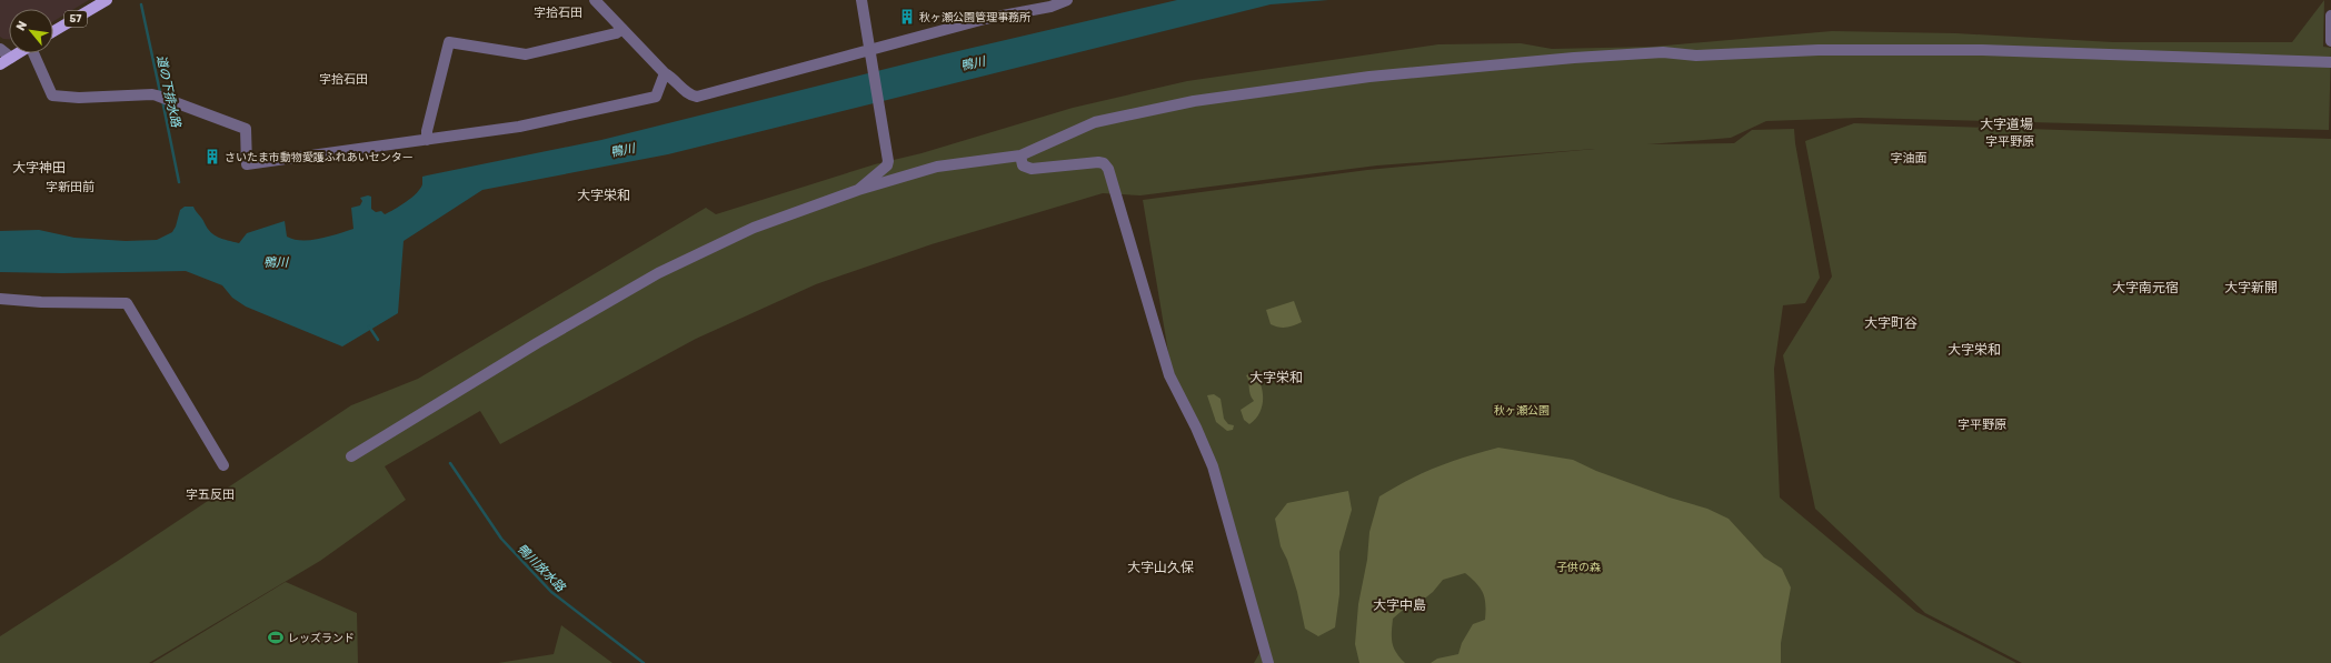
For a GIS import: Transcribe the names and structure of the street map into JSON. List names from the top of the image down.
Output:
{
  "streets": {
    "main road": ["57"]
  },
  "districts": [
    "字拾石田",
    "字拾石田",
    "大字道場",
    "字平野原",
    "字油面",
    "大字神田",
    "字新田前",
    "大字栄和",
    "大字南元宿",
    "大字新開",
    "大字町谷",
    "大字栄和",
    "大字栄和",
    "字平野原",
    "字五反田",
    "大字山久保",
    "大字中島"
  ],
  "water": ["鴨川", "道の下排水路", "鴨川放水路"],
  "parks": ["秋ヶ瀬公園", "子供の森"],
  "places": {
    "building": ["秋ヶ瀬公園管理事務所", "さいたま市動物愛護ふれあいセンター"],
    "sports": ["レッズランド"]
  },
  "north": "top left"
}
